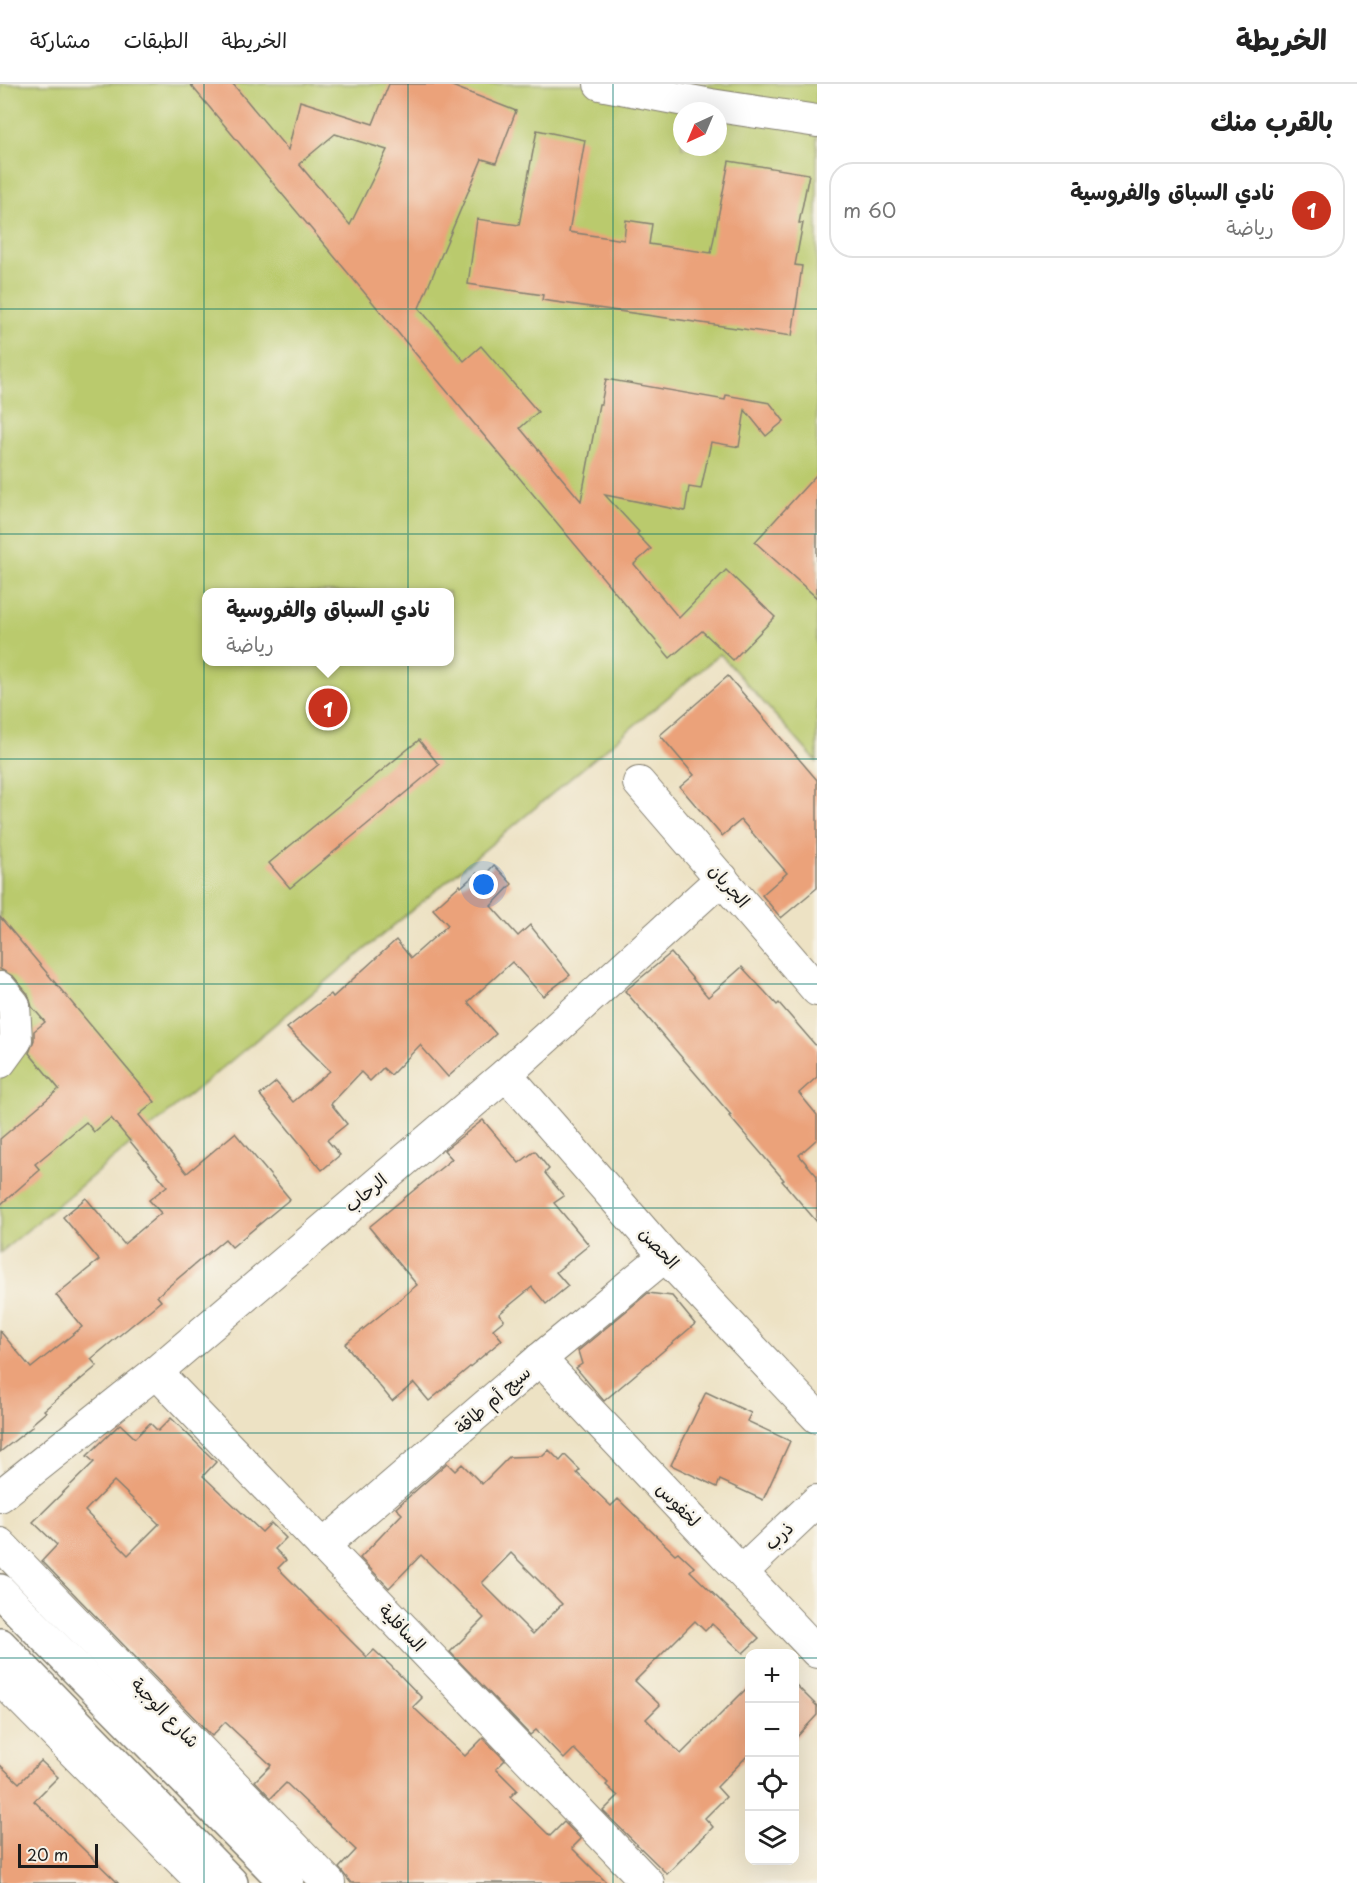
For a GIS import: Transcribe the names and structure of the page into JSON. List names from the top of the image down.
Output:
{
  "streets": {
    "street": [
      "الجريان",
      "الرحاب",
      "الحصن",
      "سيج أم طاقة",
      "لخفوس",
      "ذرب",
      "السافلية",
      "شارع الوجبة"
    ]
  },
  "crossings": [
    ["الجريان", "الرحاب"],
    ["الرحاب", "الحصن"],
    ["الرحاب", "السافلية"],
    ["الحصن", "سيج أم طاقة"],
    ["سيج أم طاقة", "لخفوس"],
    ["سيج أم طاقة", "السافلية"],
    ["لخفوس", "ذرب"]
  ],
  "scale_bar": "20 m",
  "north": "bottom left",
  "page": {
    "header": "الخريطة",
    "nav": ["الخريطة", "الطبقات", "مشاركة"],
    "heading": "بالقرب منك",
    "list": [
      {
        "mark": "1",
        "name": "نادي السباق والفروسية",
        "note": "رياضة",
        "value": "60 m"
      }
    ],
    "popup": ["نادي السباق والفروسية", "رياضة"],
    "pins": "1",
    "map_buttons": ["+", "−"],
    "scale": "20 m"
  }
}
